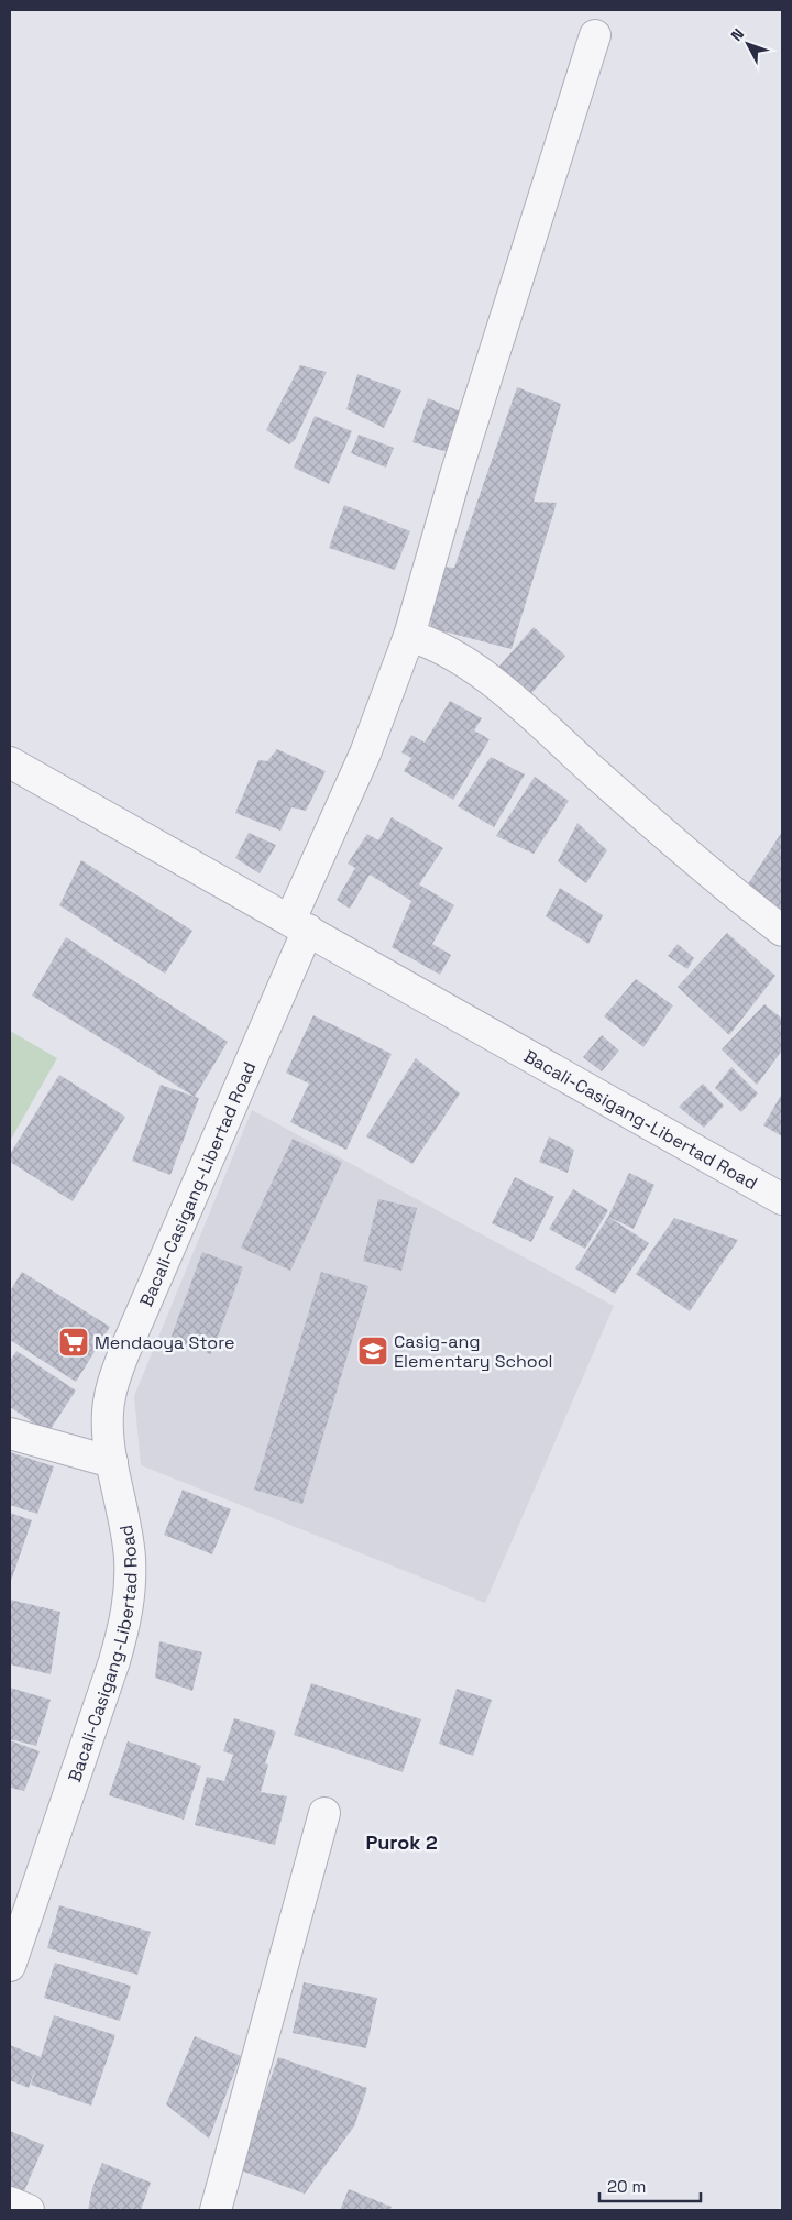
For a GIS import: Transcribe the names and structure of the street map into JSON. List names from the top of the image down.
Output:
{
  "streets": {
    "street": ["Bacali-Casigang-Libertad Road"]
  },
  "districts": ["Purok 2"],
  "places": {
    "supermarket": ["Mendaoya Store"],
    "school or university": ["Casig-ang Elementary School"]
  },
  "scale_bar": "20 m",
  "north": "top left"
}
